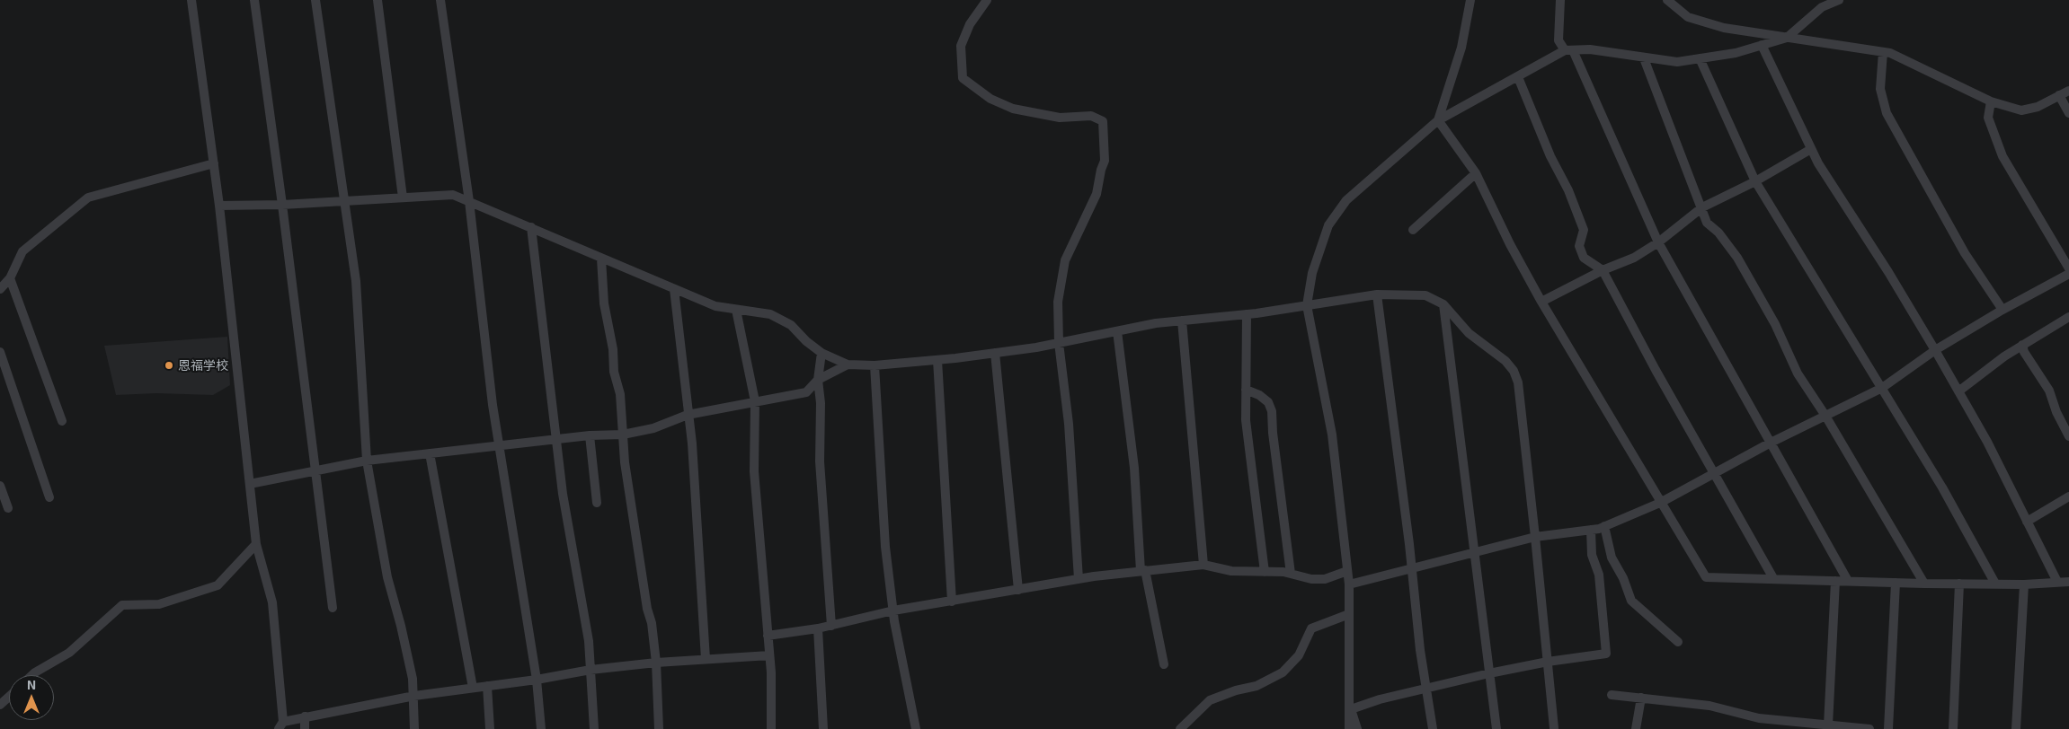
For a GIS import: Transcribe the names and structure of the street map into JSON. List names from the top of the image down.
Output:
{
  "places": ["恩福学校"],
  "north": "top"
}
